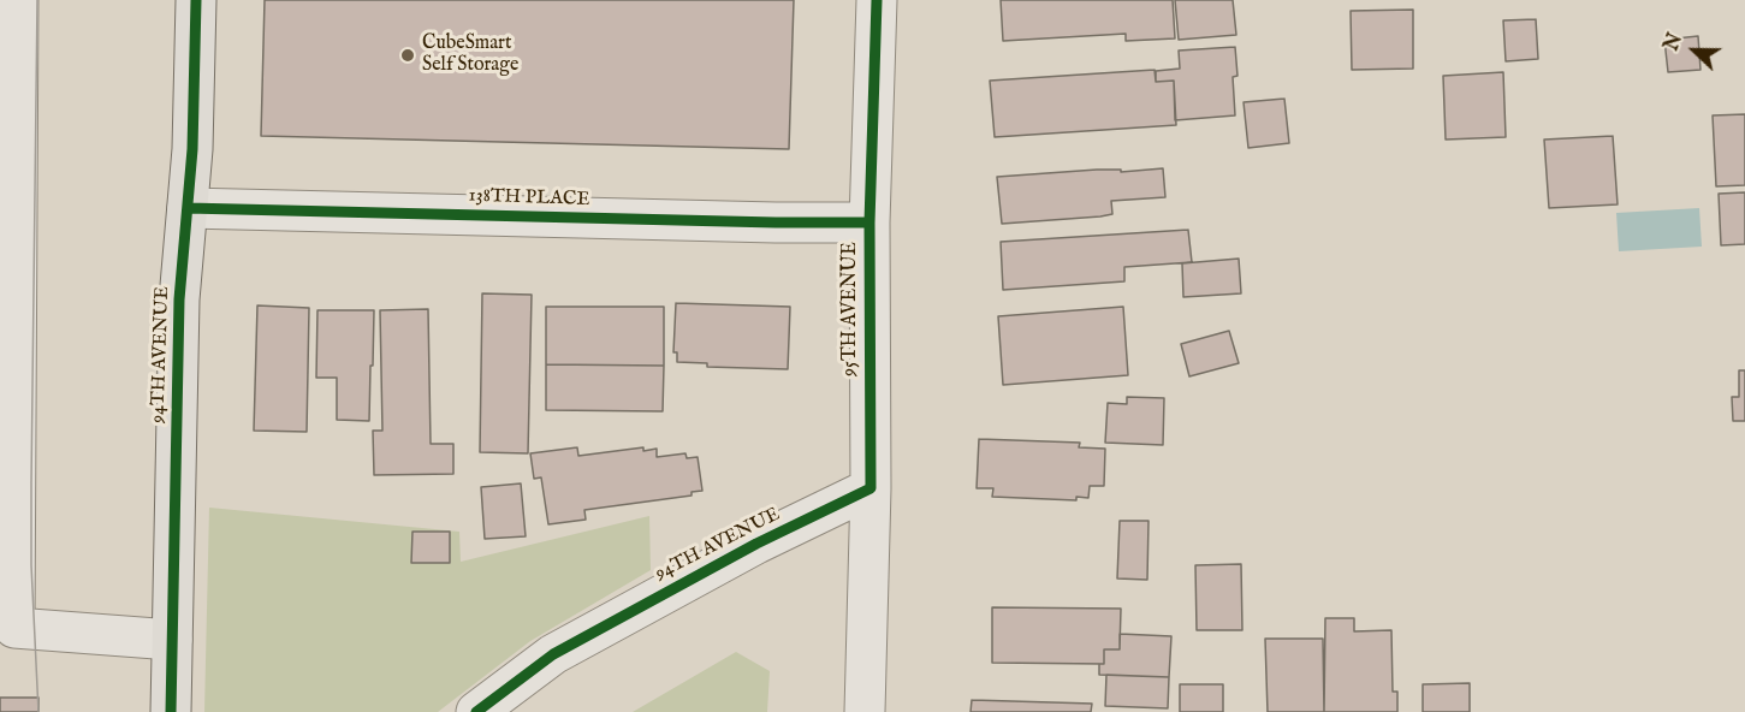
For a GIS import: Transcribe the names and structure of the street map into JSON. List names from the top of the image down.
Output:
{
  "streets": {
    "main road": ["94TH AVENUE"],
    "street": ["138TH PLACE", "95TH AVENUE"]
  },
  "crossings": [
    ["138TH PLACE", "95TH AVENUE"],
    ["138TH PLACE", "94TH AVENUE"],
    ["95TH AVENUE", "94TH AVENUE"]
  ],
  "places": ["CubeSmart Self Storage"],
  "north": "left"
}
